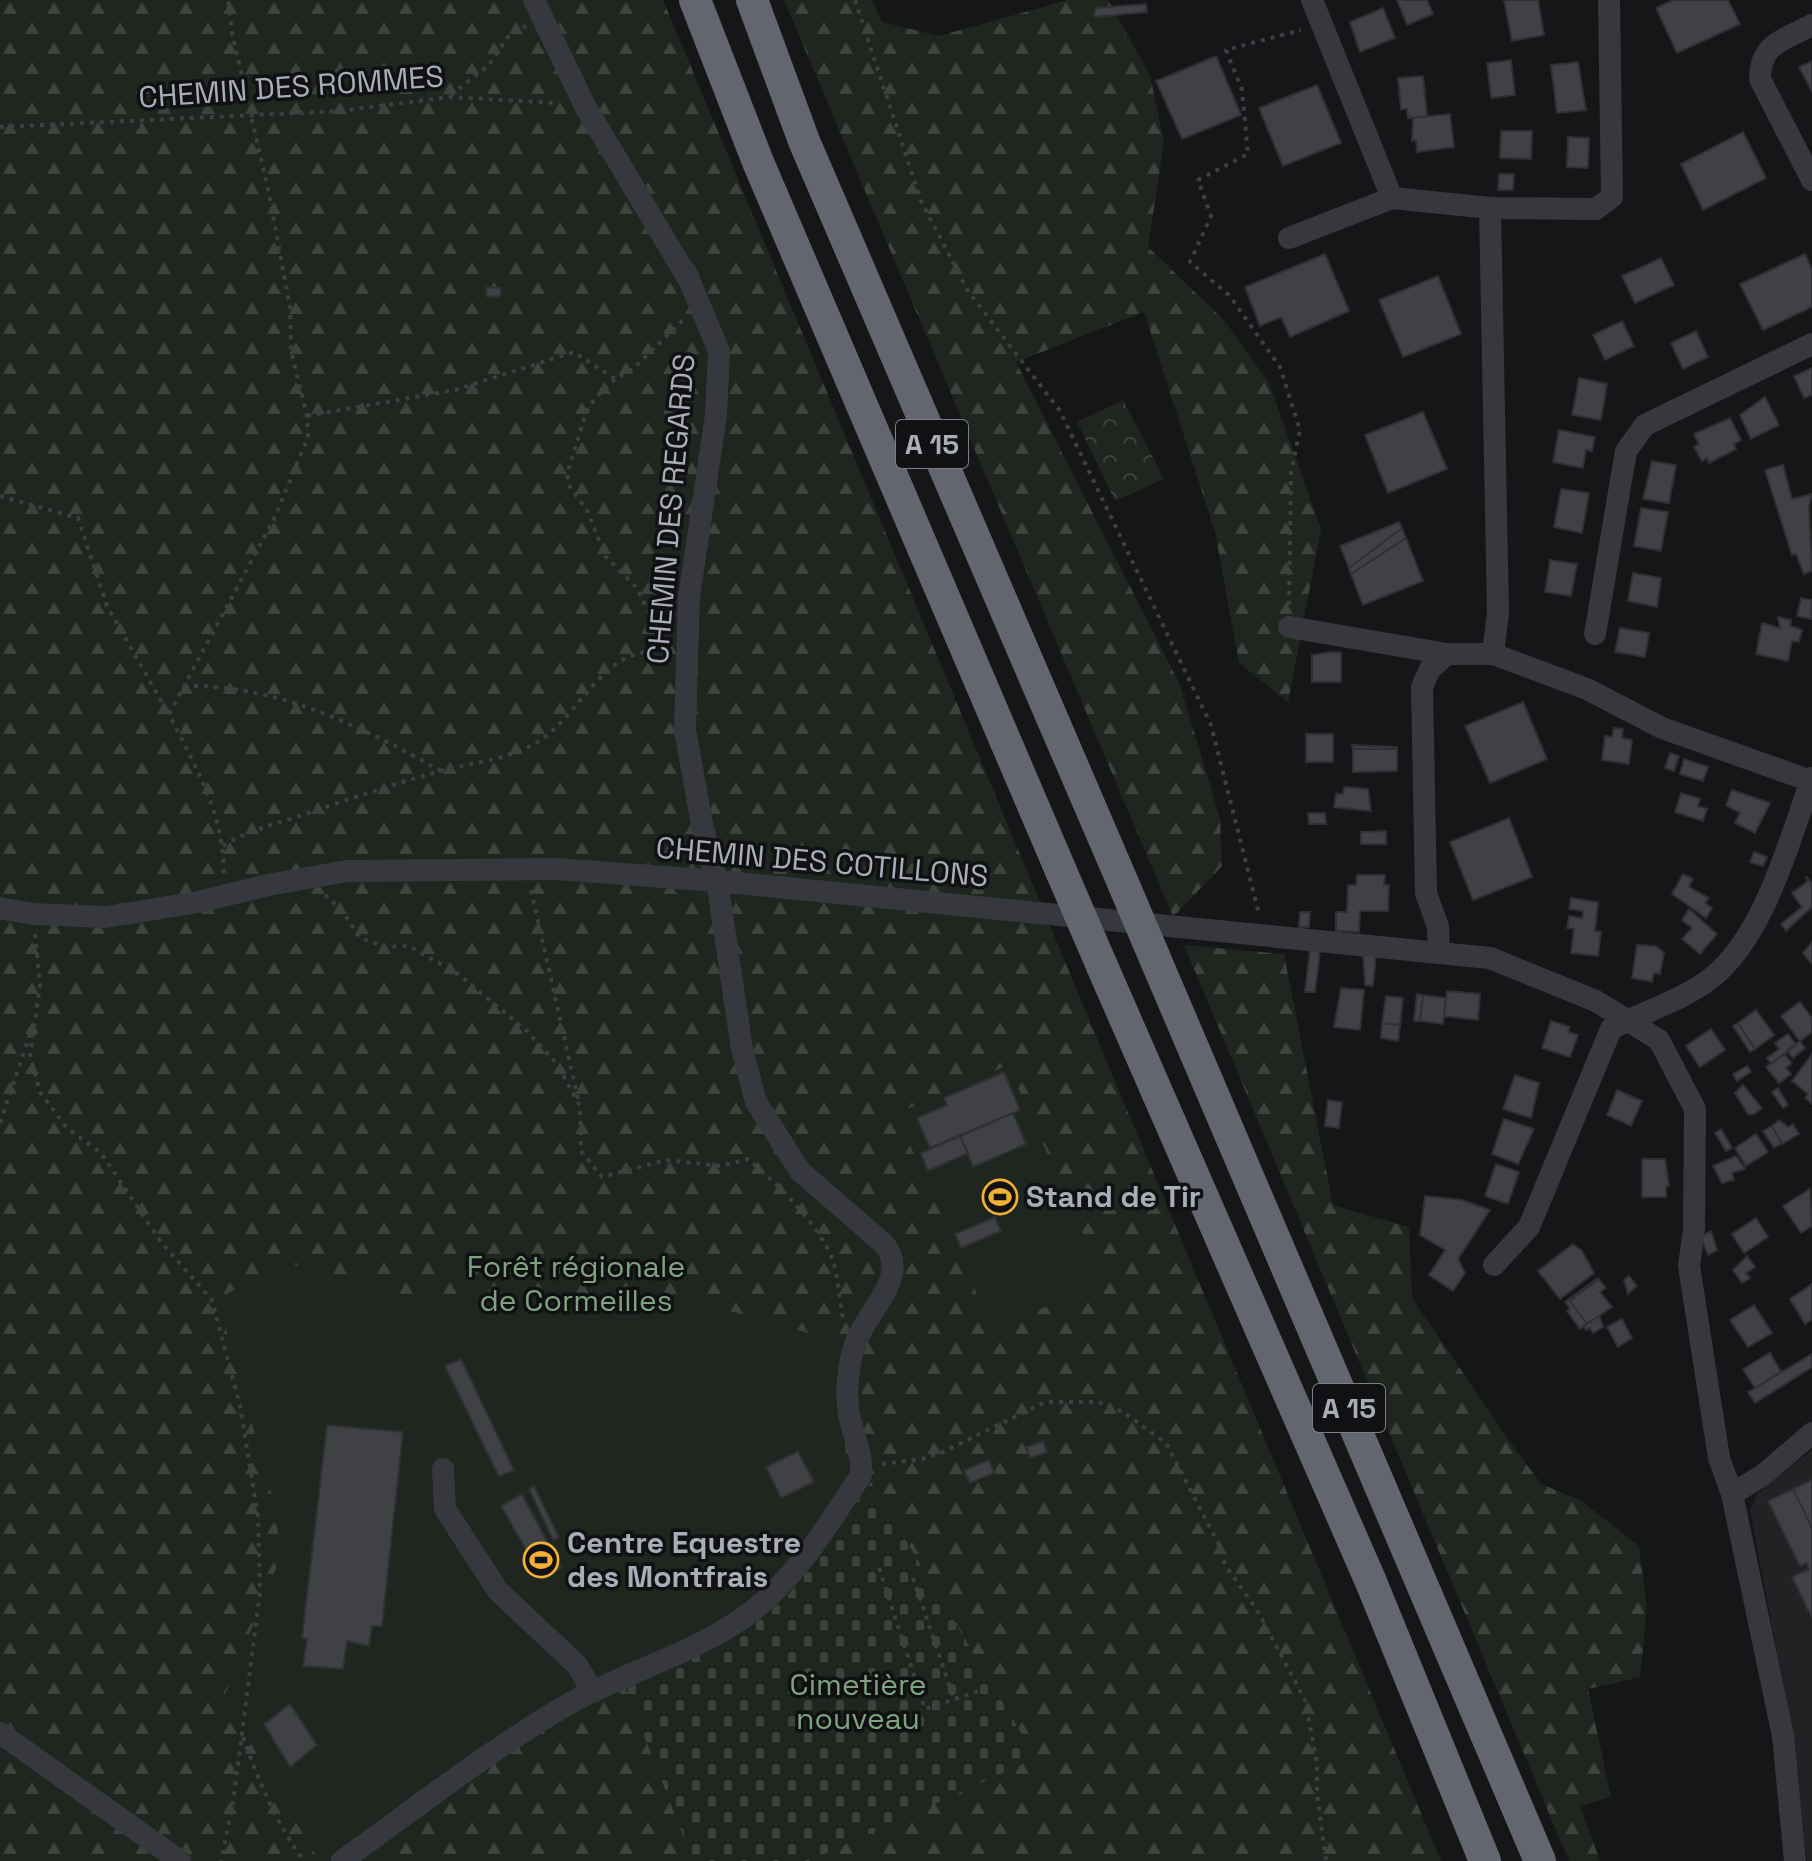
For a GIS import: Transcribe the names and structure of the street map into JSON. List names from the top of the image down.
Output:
{
  "streets": {
    "highway": ["A 15"],
    "street": ["CHEMIN DES REGARDS", "CHEMIN DES COTILLONS"],
    "path": ["CHEMIN DES ROMMES"]
  },
  "crossings": [
    ["CHEMIN DES ROMMES", "CHEMIN DES REGARDS"],
    ["CHEMIN DES REGARDS", "CHEMIN DES COTILLONS"]
  ],
  "parks": ["Forêt régionale de Cormeilles", "Cimetière nouveau"],
  "places": {
    "sports": ["Stand de Tir", "Centre Equestre des Montfrais"]
  }
}
